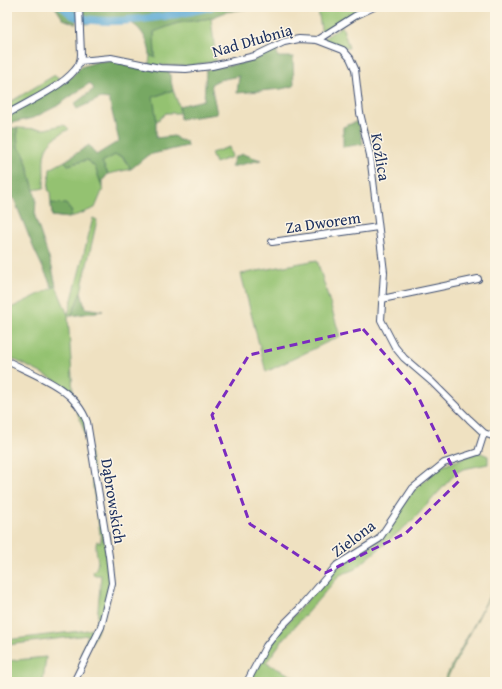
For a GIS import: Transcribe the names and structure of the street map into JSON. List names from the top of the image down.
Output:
{
  "streets": {
    "street": [
      "Nad Dłubnią",
      "Koźlica",
      "Za Dworem",
      "Dąbrowskich",
      "Zielona"
    ]
  },
  "crossings": [
    ["Nad Dłubnią", "Koźlica"],
    ["Koźlica", "Za Dworem"],
    ["Koźlica", "Zielona"]
  ]
}
